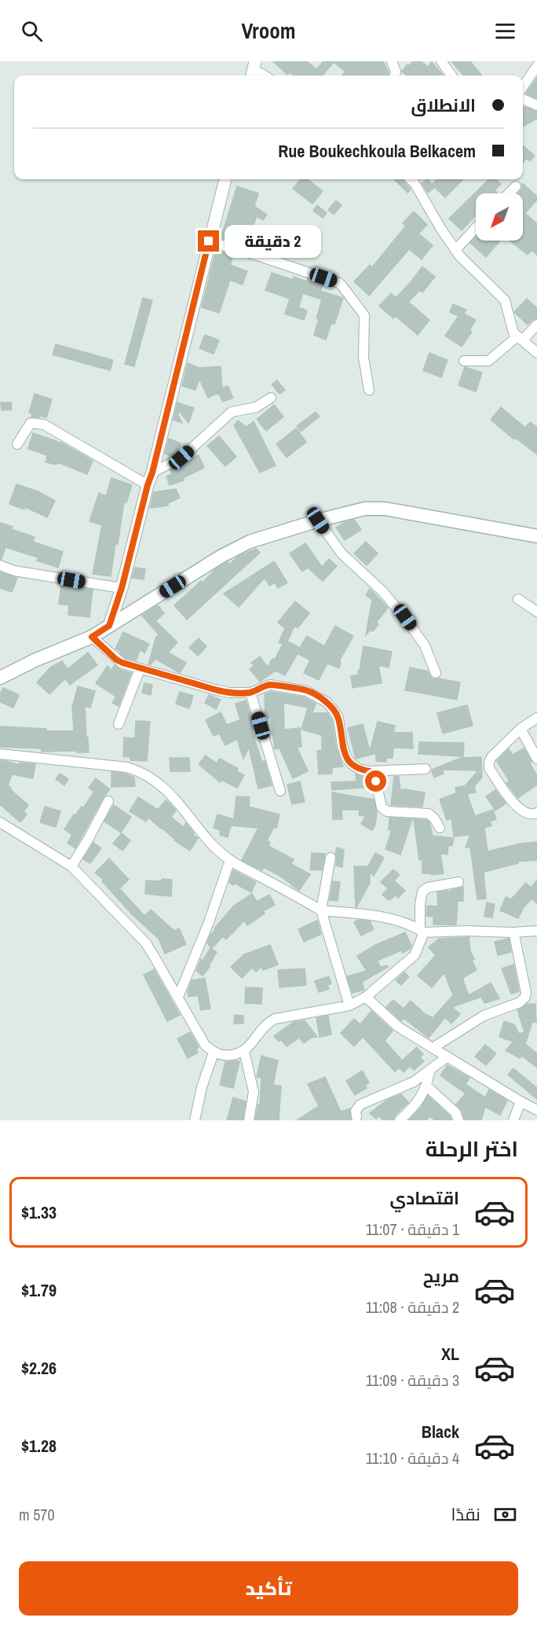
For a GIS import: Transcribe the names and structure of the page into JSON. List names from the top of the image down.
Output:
{
  "north": "bottom left",
  "page": {
    "header": "Vroom",
    "banner": ["الانطلاق", "Rue Boukechkoula Belkacem"],
    "bubble": "2 دقيقة",
    "heading": "اختر الرحلة",
    "list": [
      {
        "name": "اقتصادي",
        "note": "1 دقيقة · 11:07",
        "value": "$1.33"
      },
      {
        "name": "مريح",
        "note": "2 دقيقة · 11:08",
        "value": "$1.79"
      },
      {
        "name": "XL",
        "note": "3 دقيقة · 11:09",
        "value": "$2.26"
      },
      {
        "name": "Black",
        "note": "4 دقيقة · 11:10",
        "value": "$1.28"
      }
    ],
    "pay": ["نقدًا", "570 m"],
    "buttons": "تأكيد"
  }
}
